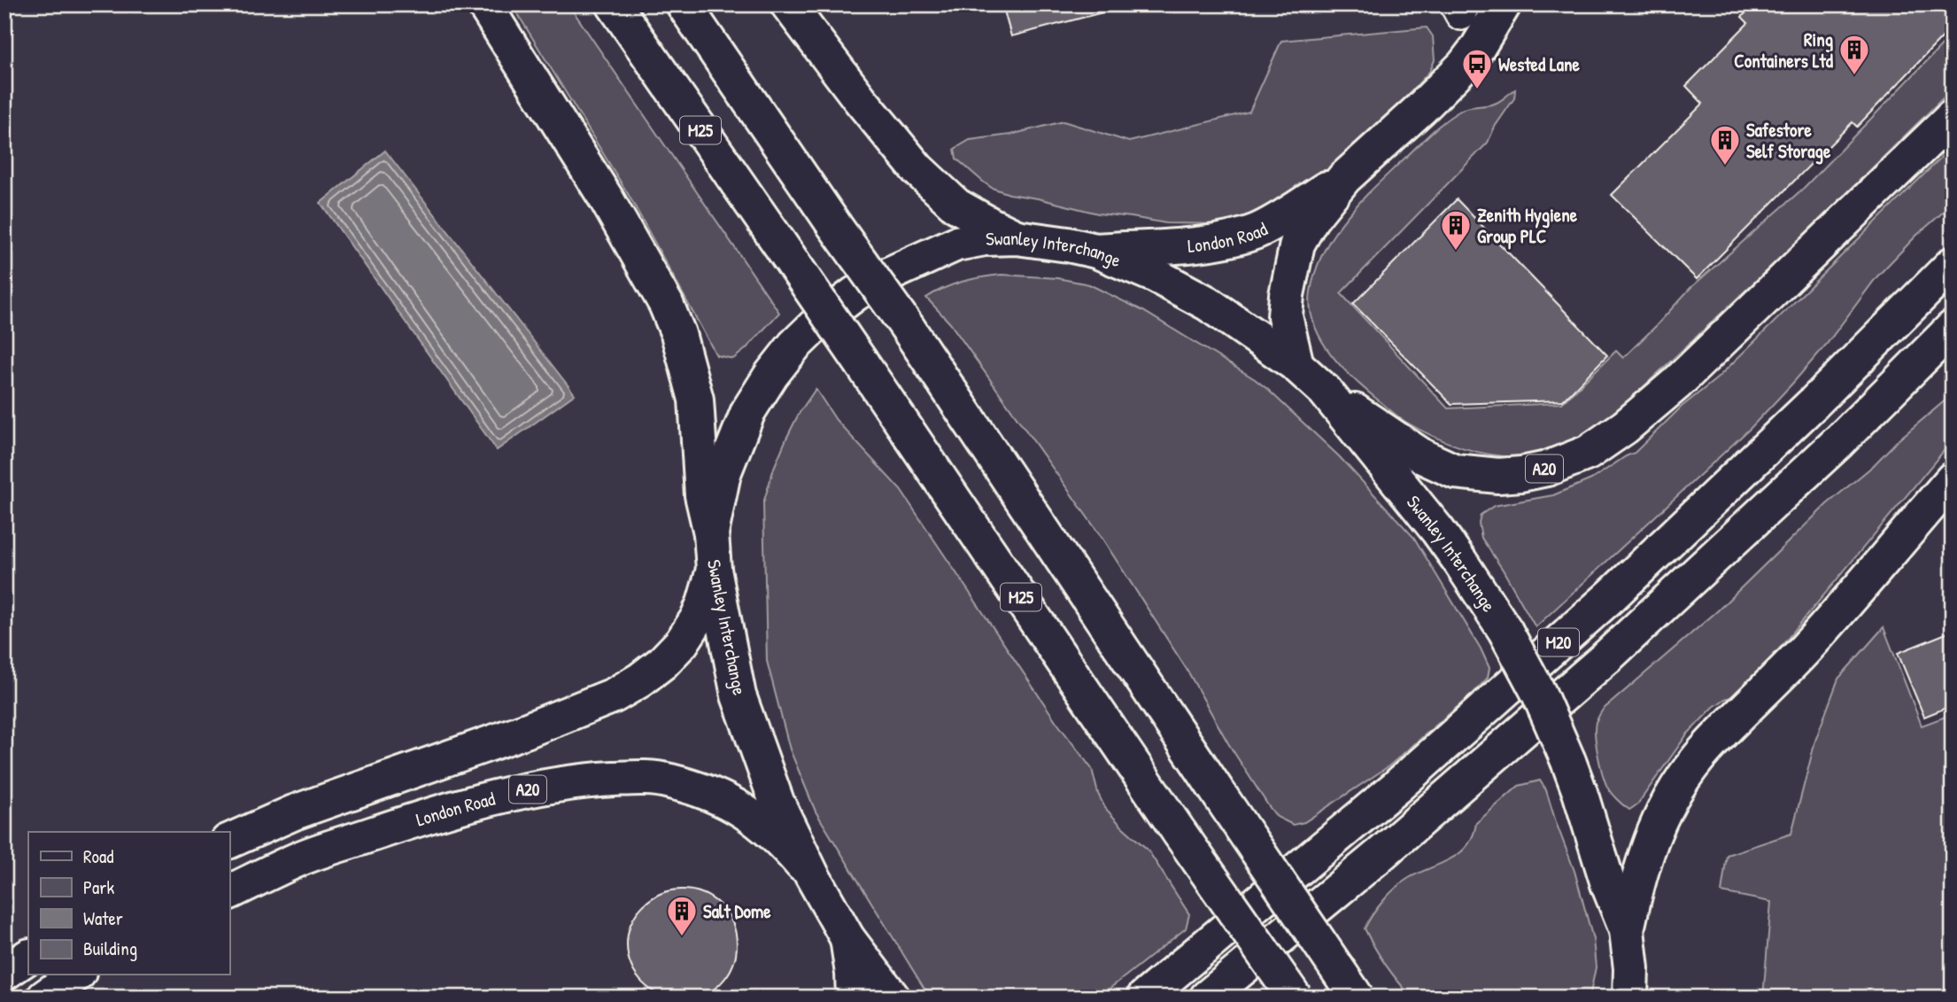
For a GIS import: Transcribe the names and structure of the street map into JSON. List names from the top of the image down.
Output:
{
  "streets": {
    "main road": [
      "M25",
      "London Road",
      "Swanley Interchange",
      "A20",
      "M20"
    ]
  },
  "crossings": [
    ["London Road", "Swanley Interchange"],
    ["Swanley Interchange", "A20"]
  ],
  "places": {
    "building": [
      "Ring Containers Ltd",
      "Safestore Self Storage",
      "Zenith Hygiene Group PLC",
      "Salt Dome"
    ],
    "bus stop": ["Wested Lane"]
  },
  "legend": [
    "Road",
    "Park",
    "Water",
    "Building"
  ]
}
